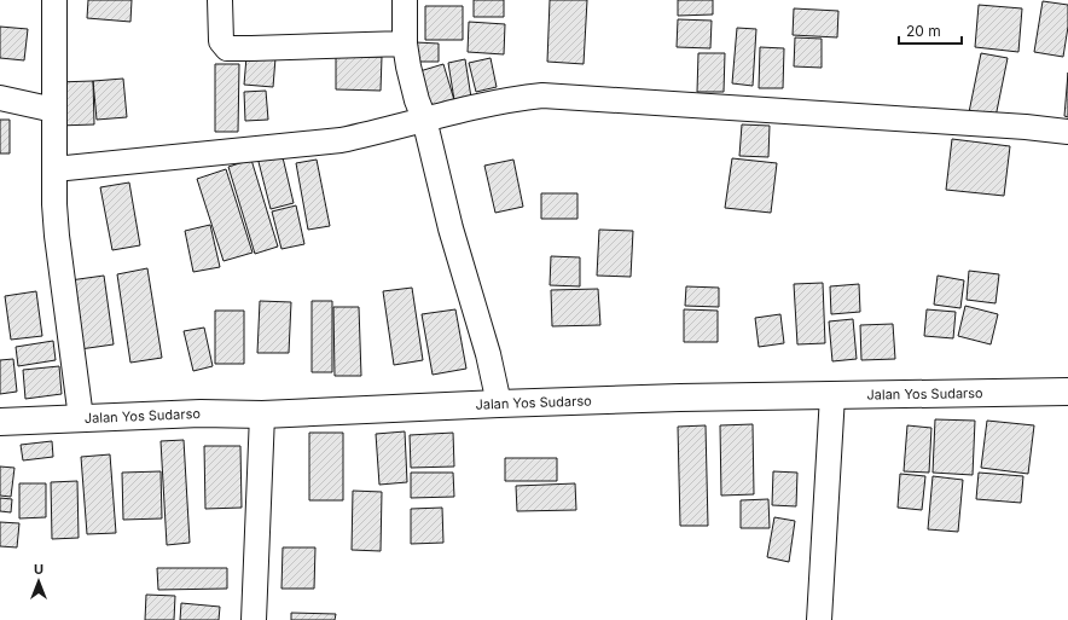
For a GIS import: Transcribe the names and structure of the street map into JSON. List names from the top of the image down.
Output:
{
  "streets": {
    "main road": ["Jalan Yos Sudarso"]
  },
  "scale_bar": "20 m",
  "north": "top"
}
